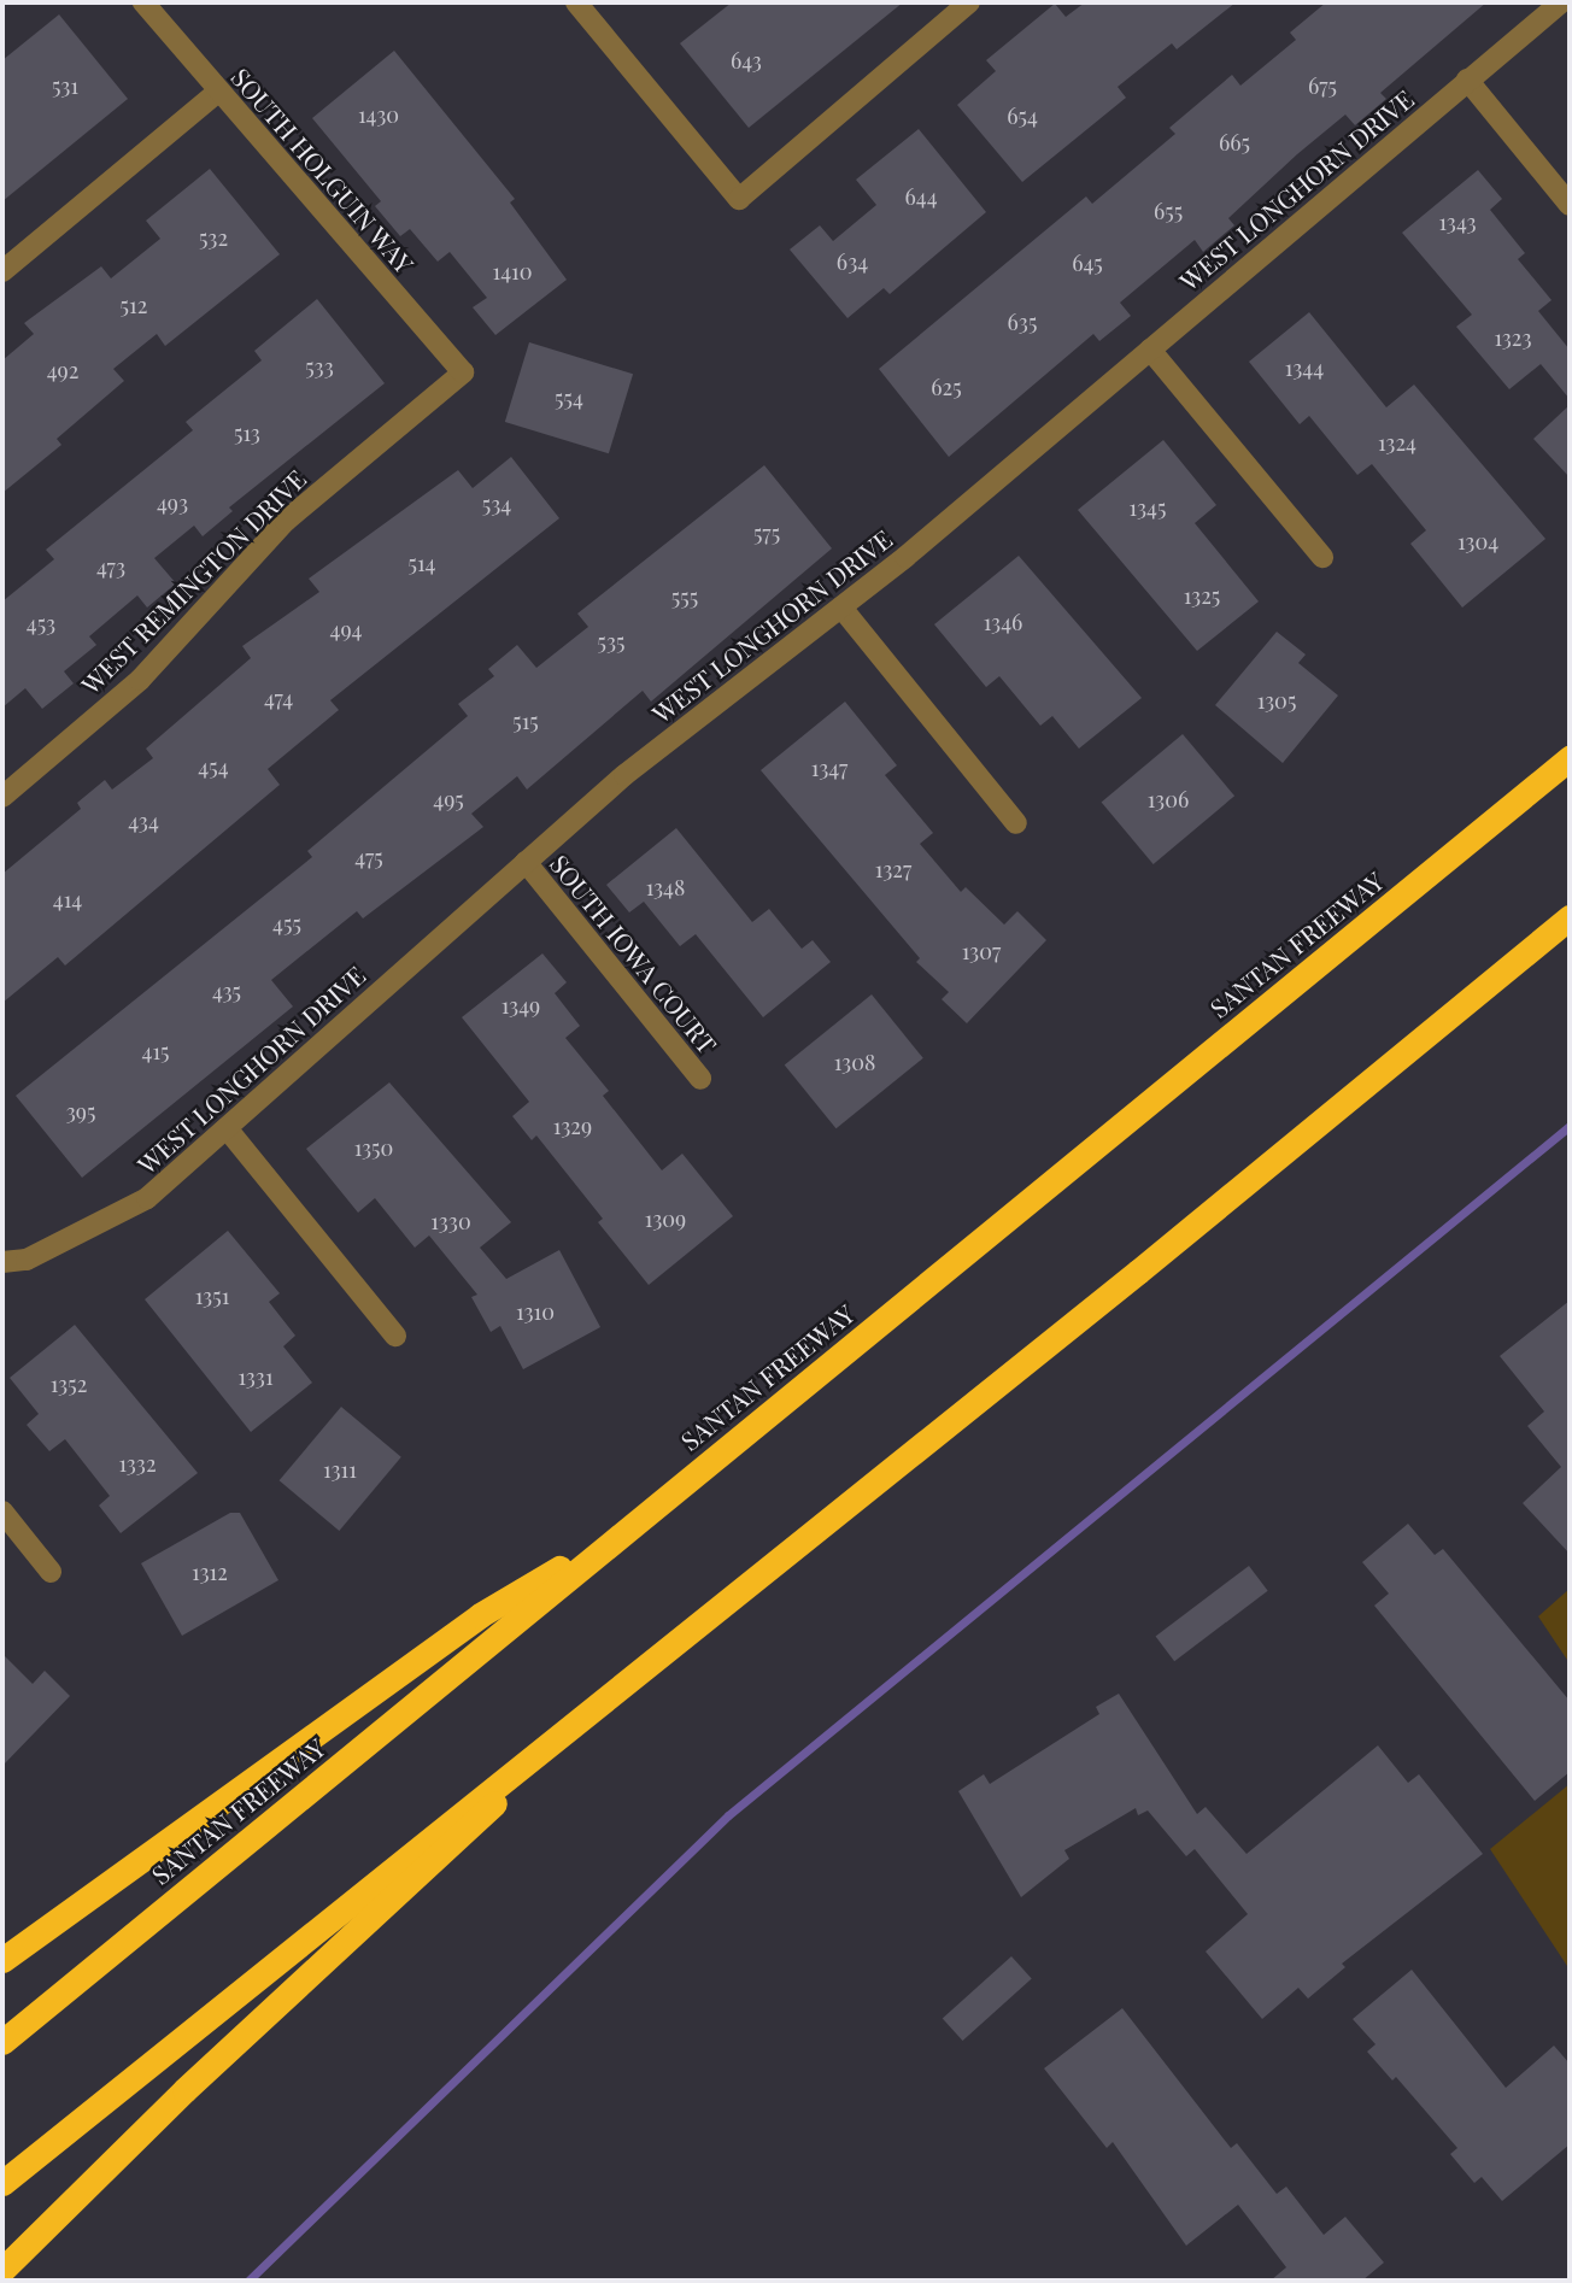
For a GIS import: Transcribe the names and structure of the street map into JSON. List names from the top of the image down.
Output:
{
  "streets": {
    "highway": ["SANTAN FREEWAY"],
    "street": [
      "SOUTH HOLGUIN WAY",
      "WEST LONGHORN DRIVE",
      "WEST REMINGTON DRIVE",
      "SOUTH IOWA COURT"
    ]
  },
  "crossings": [
    ["SOUTH HOLGUIN WAY", "WEST REMINGTON DRIVE"],
    ["WEST LONGHORN DRIVE", "SOUTH IOWA COURT"]
  ],
  "house_numbers": [
    "643",
    "531",
    "675",
    "1430",
    "654",
    "665",
    "644",
    "655",
    "1343",
    "532",
    "634",
    "645",
    "1410",
    "512",
    "635",
    "1323",
    "533",
    "1344",
    "492",
    "625",
    "554",
    "513",
    "1324",
    "493",
    "534",
    "1345",
    "575",
    "1304",
    "514",
    "473",
    "1325",
    "555",
    "1346",
    "453",
    "494",
    "535",
    "474",
    "1305",
    "515",
    "454",
    "1347",
    "495",
    "1306",
    "434",
    "475",
    "1327",
    "1348",
    "414",
    "455",
    "1307",
    "435",
    "1349",
    "415",
    "1308",
    "395",
    "1329",
    "1350",
    "1309",
    "1330",
    "1351",
    "1310",
    "1331",
    "1352",
    "1332",
    "1311",
    "1312"
  ]
}
